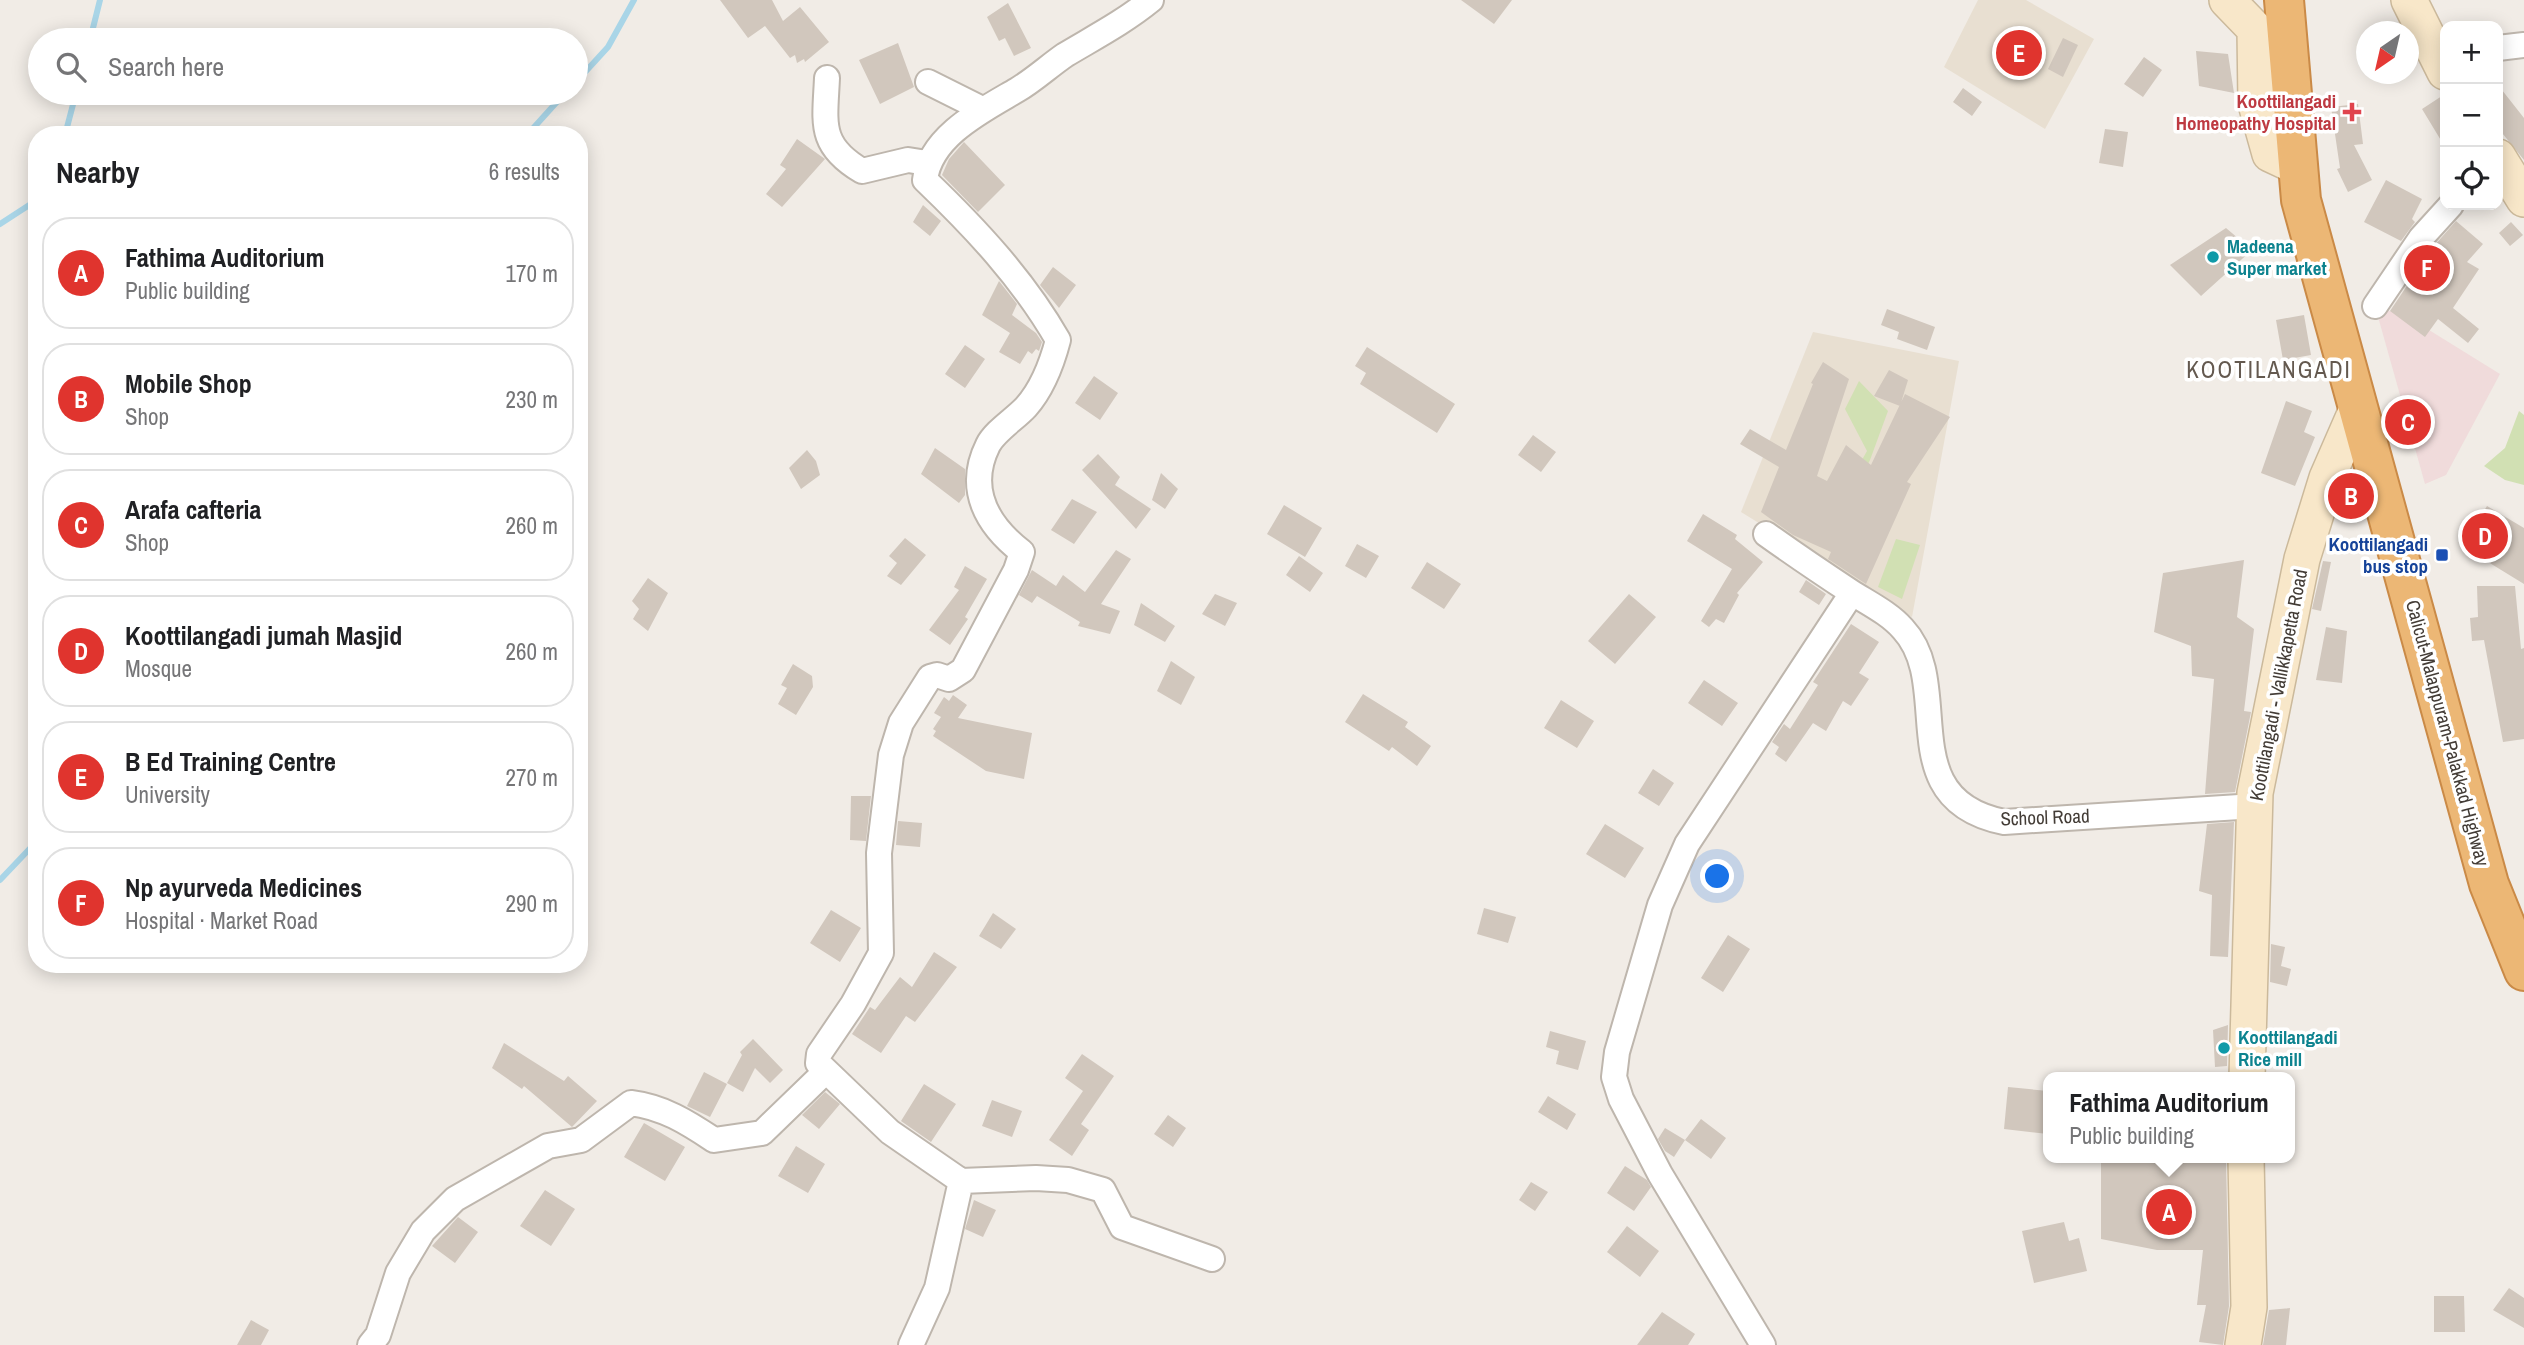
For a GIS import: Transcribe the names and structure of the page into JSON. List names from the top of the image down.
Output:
{
  "streets": {
    "highway": ["Calicut-Malappuram-Palakkad Highway"],
    "main road": ["Koottilangadi - Vallikkapetta Road"],
    "street": ["School Road"]
  },
  "crossings": [
    ["Koottilangadi - Vallikkapetta Road", "Calicut-Malappuram-Palakkad Highway"],
    ["Koottilangadi - Vallikkapetta Road", "School Road"]
  ],
  "districts": ["KOOTILANGADI"],
  "places": {
    "health": ["Koottilangadi Homeopathy Hospital"],
    "other": ["Madeena Super market", "Koottilangadi Rice mill"],
    "transit": ["Koottilangadi bus stop"]
  },
  "north": "bottom left",
  "page": {
    "map_buttons": ["+", "−"],
    "pins": [
      "E",
      "F",
      "C",
      "B",
      "D",
      "A"
    ],
    "search": "Search here",
    "heading": ["Nearby", "6 results"],
    "list": [
      {
        "mark": "A",
        "name": "Fathima Auditorium",
        "note": "Public building",
        "value": "170 m"
      },
      {
        "mark": "B",
        "name": "Mobile Shop",
        "note": "Shop",
        "value": "230 m"
      },
      {
        "mark": "C",
        "name": "Arafa cafteria",
        "note": "Shop",
        "value": "260 m"
      },
      {
        "mark": "D",
        "name": "Koottilangadi jumah Masjid",
        "note": "Mosque",
        "value": "260 m"
      },
      {
        "mark": "E",
        "name": "B Ed Training Centre",
        "note": "University",
        "value": "270 m"
      },
      {
        "mark": "F",
        "name": "Np ayurveda Medicines",
        "note": "Hospital · Market Road",
        "value": "290 m"
      }
    ],
    "popup": ["Fathima Auditorium", "Public building"]
  }
}
